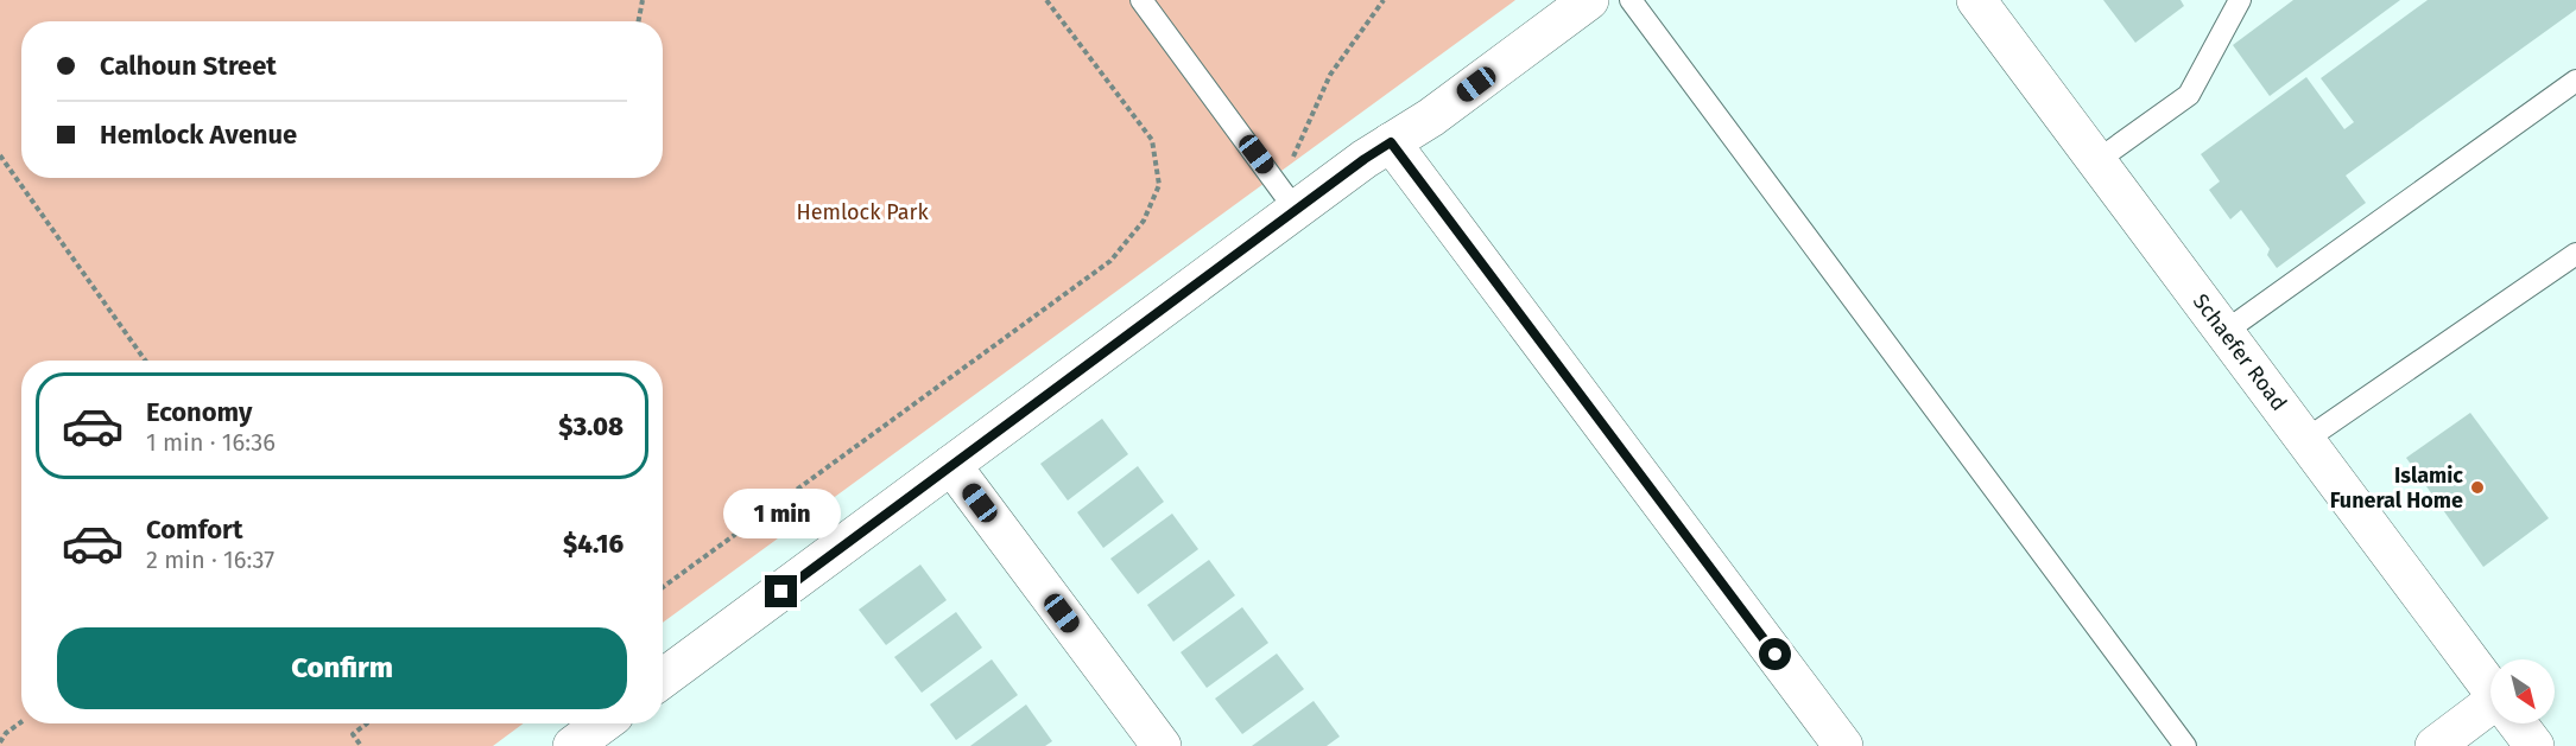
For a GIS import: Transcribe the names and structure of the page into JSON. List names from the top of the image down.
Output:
{
  "streets": {
    "street": ["Schaefer Road"]
  },
  "parks": ["Hemlock Park"],
  "places": ["Islamic Funeral Home"],
  "north": "bottom right",
  "page": {
    "banner": ["Calhoun Street", "Hemlock Avenue"],
    "list": [
      {
        "name": "Economy",
        "note": "1 min · 16:36",
        "value": "$3.08"
      },
      {
        "name": "Comfort",
        "note": "2 min · 16:37",
        "value": "$4.16"
      }
    ],
    "bubble": "1 min",
    "buttons": "Confirm"
  }
}
